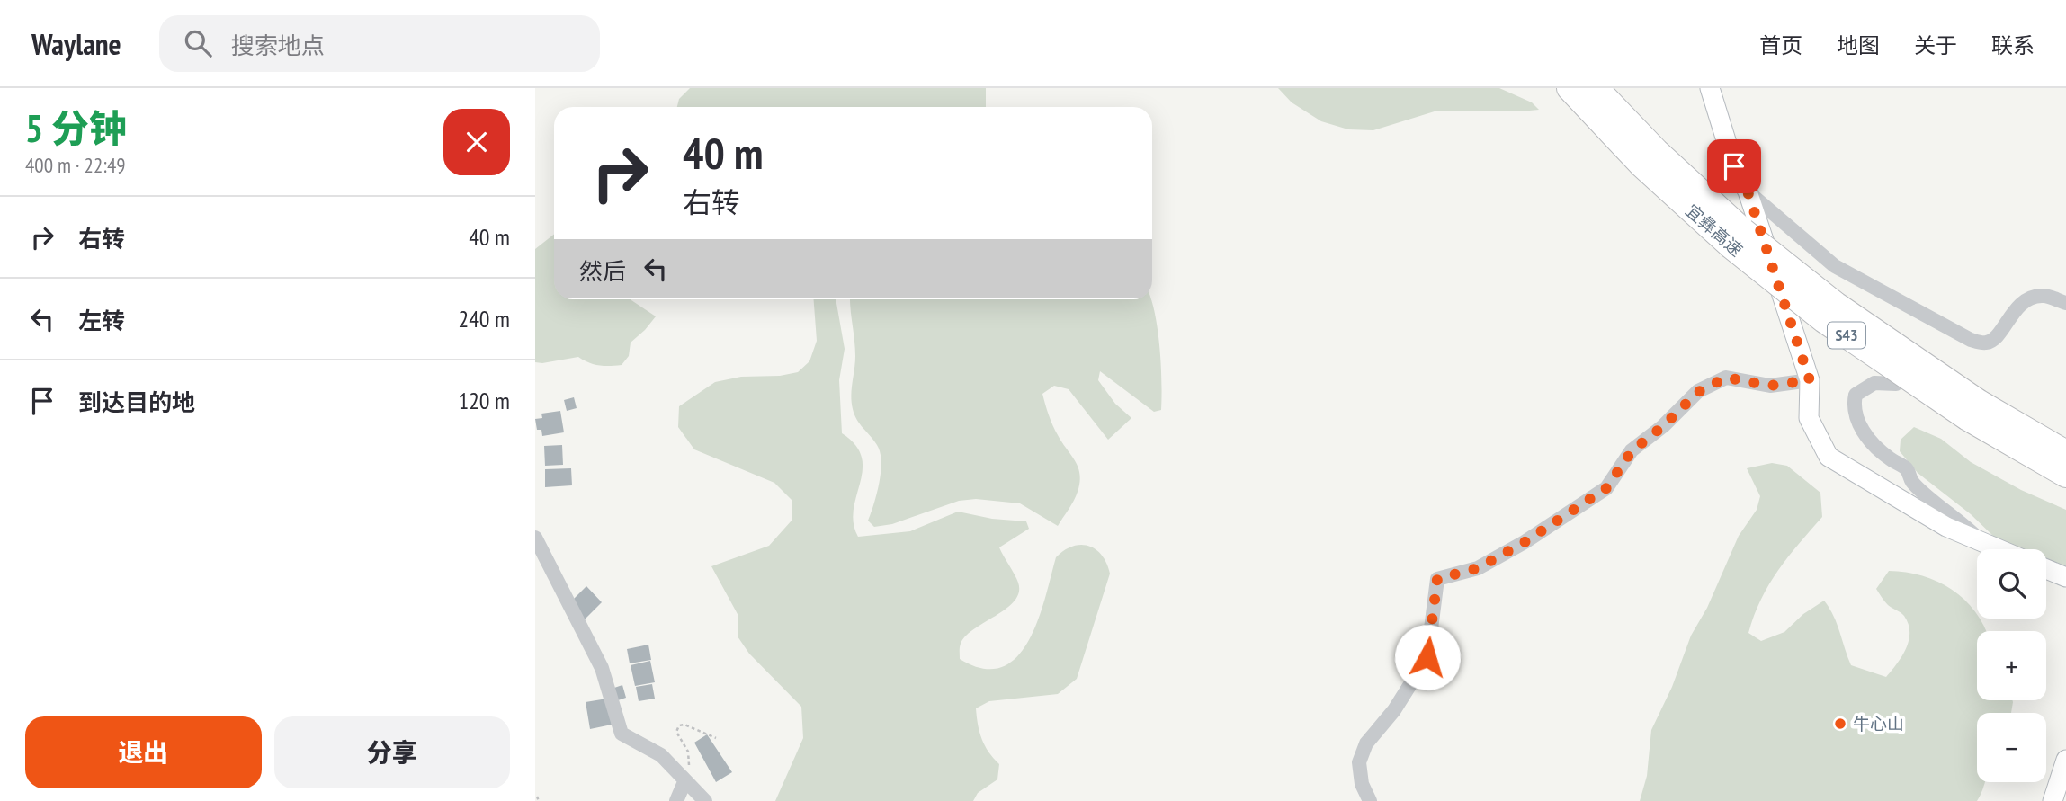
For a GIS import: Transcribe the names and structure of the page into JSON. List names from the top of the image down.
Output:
{
  "streets": {
    "highway": ["宜彝高速", "S43"]
  },
  "places": ["牛心山"],
  "page": {
    "header": "Waylane",
    "search": "搜索地点",
    "nav": [
      "首页",
      "地图",
      "关于",
      "联系"
    ],
    "heading": ["5 分钟", "400 m · 22:49"],
    "turn": ["40 m", "右转"],
    "list": [
      {
        "name": "右转",
        "value": "40 m"
      },
      {
        "name": "左转",
        "value": "240 m"
      },
      {
        "name": "到达目的地",
        "value": "120 m"
      }
    ],
    "then": "然后",
    "map_buttons": ["+", "−"],
    "buttons": ["退出", "分享"]
  }
}
